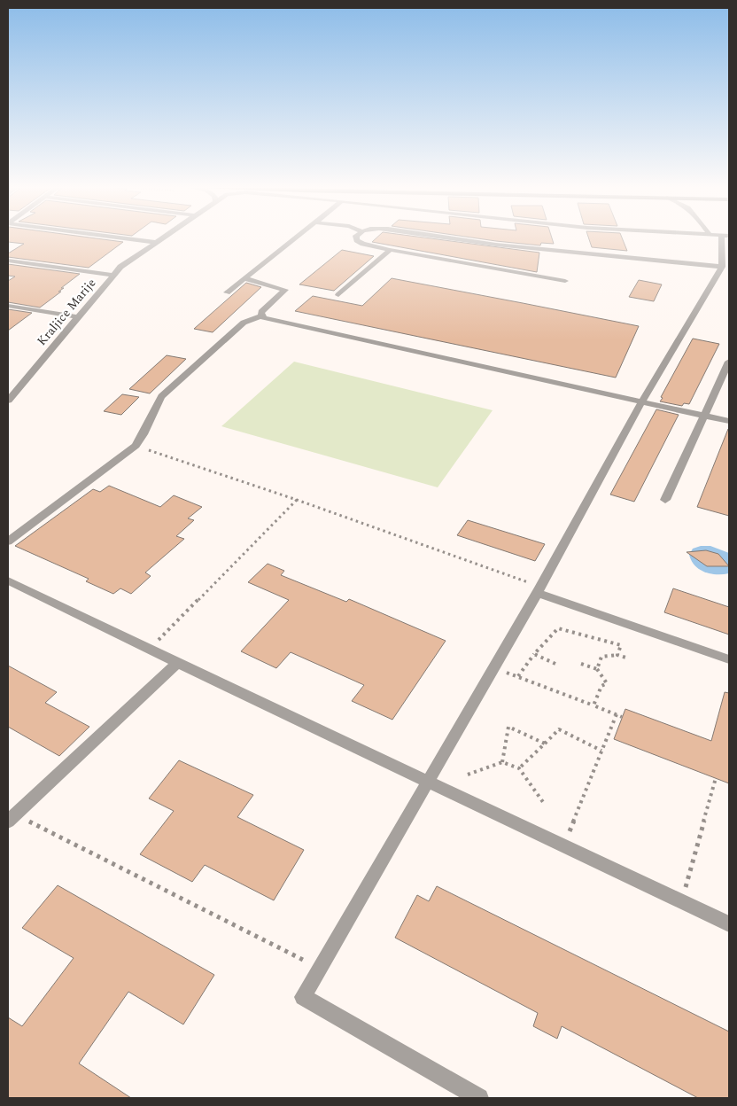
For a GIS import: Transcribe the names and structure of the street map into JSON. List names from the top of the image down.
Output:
{
  "streets": {
    "street": ["Kraljice Marije"]
  }
}
